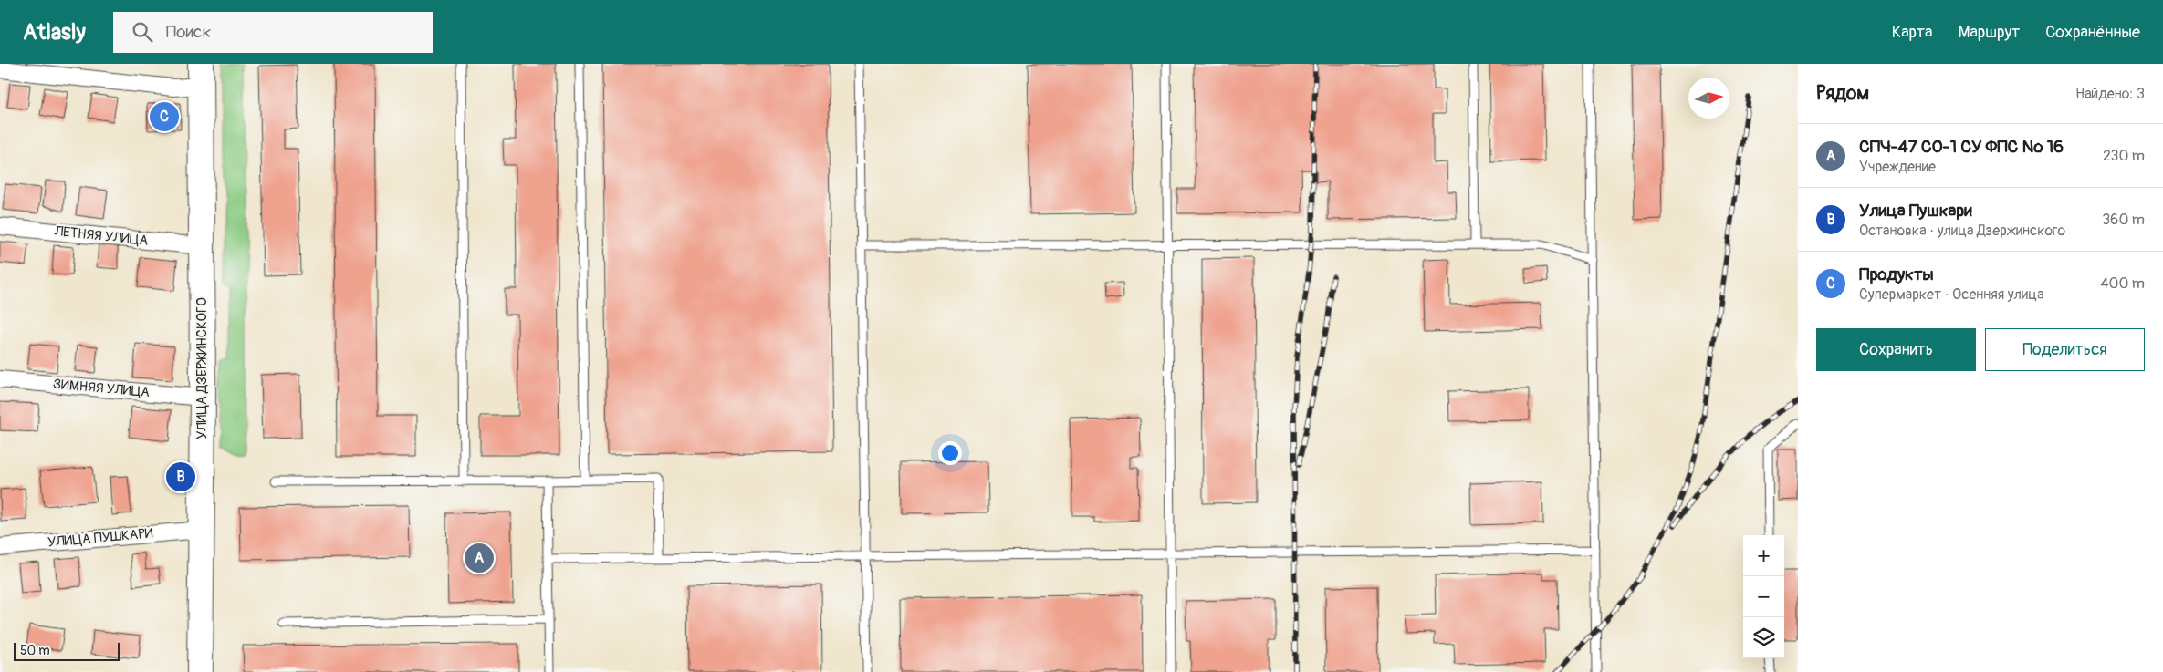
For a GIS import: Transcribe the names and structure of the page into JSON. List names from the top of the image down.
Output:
{
  "streets": {
    "highway": ["УЛИЦА ДЗЕРЖИНСКОГО"],
    "street": ["ЛЕТНЯЯ УЛИЦА", "ЗИМНЯЯ УЛИЦА", "УЛИЦА ПУШКАРИ"]
  },
  "crossings": [
    ["ЛЕТНЯЯ УЛИЦА", "УЛИЦА ДЗЕРЖИНСКОГО"],
    ["УЛИЦА ДЗЕРЖИНСКОГО", "ЗИМНЯЯ УЛИЦА"],
    ["УЛИЦА ДЗЕРЖИНСКОГО", "УЛИЦА ПУШКАРИ"]
  ],
  "scale_bar": "50 m",
  "north": "right",
  "page": {
    "header": "Atlasly",
    "search": "Поиск",
    "nav": ["Карта", "Маршрут", "Сохранённые"],
    "heading": ["Рядом", "Найдено: 3"],
    "pins": ["C", "B", "A"],
    "list": [
      {
        "mark": "A",
        "name": "СПЧ-47 СО-1 СУ ФПС № 16",
        "note": "Учреждение",
        "value": "230 m"
      },
      {
        "mark": "B",
        "name": "Улица Пушкари",
        "note": "Остановка · улица Дзержинского",
        "value": "360 m"
      },
      {
        "mark": "C",
        "name": "Продукты",
        "note": "Супермаркет · Осенняя улица",
        "value": "400 m"
      }
    ],
    "buttons": ["Сохранить", "Поделиться"],
    "map_buttons": ["+", "−"],
    "scale": "50 m"
  }
}
